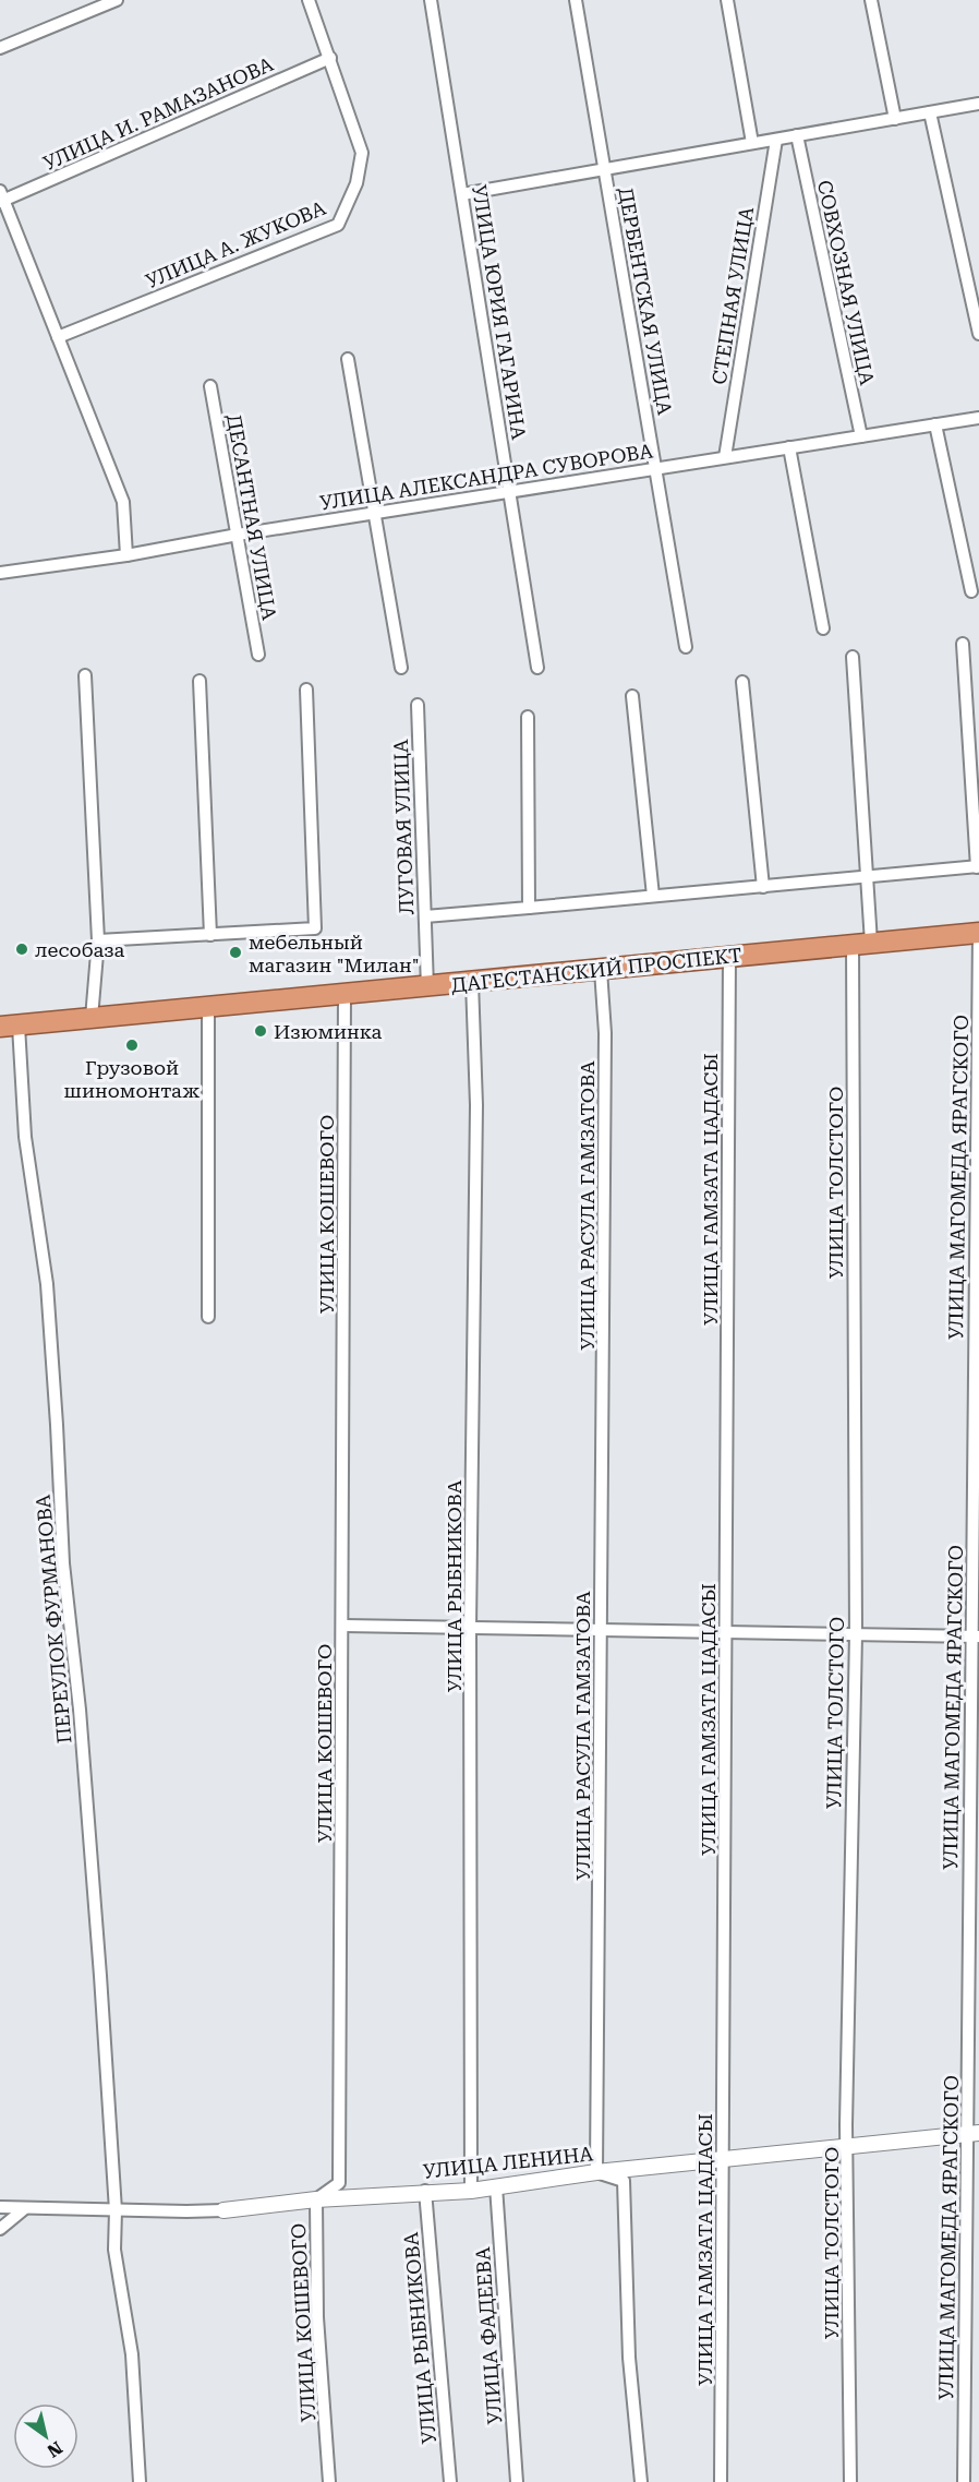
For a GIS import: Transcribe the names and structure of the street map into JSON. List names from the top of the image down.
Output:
{
  "streets": {
    "highway": ["ДАГЕСТАНСКИЙ ПРОСПЕКТ"],
    "street": [
      "УЛИЦА И. РАМАЗАНОВА",
      "УЛИЦА А. ЖУКОВА",
      "СОВХОЗНАЯ УЛИЦА",
      "СТЕПНАЯ УЛИЦА",
      "ДЕРБЕНТСКАЯ УЛИЦА",
      "УЛИЦА ЮРИЯ ГАГАРИНА",
      "УЛИЦА АЛЕКСАНДРА СУВОРОВА",
      "ДЕСАНТНАЯ УЛИЦА",
      "ЛУГОВАЯ УЛИЦА",
      "УЛИЦА МАГОМЕДА ЯРАГСКОГО",
      "УЛИЦА ТОЛСТОГО",
      "УЛИЦА ГАМЗАТА ЦАДАСЫ",
      "УЛИЦА РАСУЛА ГАМЗАТОВА",
      "УЛИЦА КОШЕВОГО",
      "УЛИЦА РЫБНИКОВА",
      "ПЕРЕУЛОК ФУРМАНОВА",
      "УЛИЦА ЛЕНИНА",
      "УЛИЦА ФАДЕЕВА"
    ]
  },
  "crossings": [
    ["УЛИЦА И. РАМАЗАНОВА", "УЛИЦА А. ЖУКОВА"],
    ["СОВХОЗНАЯ УЛИЦА", "УЛИЦА АЛЕКСАНДРА СУВОРОВА"],
    ["СТЕПНАЯ УЛИЦА", "УЛИЦА АЛЕКСАНДРА СУВОРОВА"],
    ["ДЕРБЕНТСКАЯ УЛИЦА", "УЛИЦА АЛЕКСАНДРА СУВОРОВА"],
    ["УЛИЦА ЮРИЯ ГАГАРИНА", "УЛИЦА АЛЕКСАНДРА СУВОРОВА"],
    ["УЛИЦА АЛЕКСАНДРА СУВОРОВА", "ДЕСАНТНАЯ УЛИЦА"],
    ["ЛУГОВАЯ УЛИЦА", "ДАГЕСТАНСКИЙ ПРОСПЕКТ"],
    ["ДАГЕСТАНСКИЙ ПРОСПЕКТ", "УЛИЦА МАГОМЕДА ЯРАГСКОГО"],
    ["ДАГЕСТАНСКИЙ ПРОСПЕКТ", "УЛИЦА ТОЛСТОГО"],
    ["ДАГЕСТАНСКИЙ ПРОСПЕКТ", "УЛИЦА ГАМЗАТА ЦАДАСЫ"],
    ["ДАГЕСТАНСКИЙ ПРОСПЕКТ", "УЛИЦА РАСУЛА ГАМЗАТОВА"],
    ["ДАГЕСТАНСКИЙ ПРОСПЕКТ", "УЛИЦА КОШЕВОГО"],
    ["ДАГЕСТАНСКИЙ ПРОСПЕКТ", "УЛИЦА РЫБНИКОВА"],
    ["ДАГЕСТАНСКИЙ ПРОСПЕКТ", "ПЕРЕУЛОК ФУРМАНОВА"],
    ["УЛИЦА МАГОМЕДА ЯРАГСКОГО", "УЛИЦА ЛЕНИНА"],
    ["УЛИЦА ТОЛСТОГО", "УЛИЦА ЛЕНИНА"],
    ["УЛИЦА ГАМЗАТА ЦАДАСЫ", "УЛИЦА ЛЕНИНА"],
    ["УЛИЦА РАСУЛА ГАМЗАТОВА", "УЛИЦА ЛЕНИНА"],
    ["УЛИЦА КОШЕВОГО", "УЛИЦА ЛЕНИНА"],
    ["УЛИЦА РЫБНИКОВА", "УЛИЦА ЛЕНИНА"],
    ["ПЕРЕУЛОК ФУРМАНОВА", "УЛИЦА ЛЕНИНА"],
    ["УЛИЦА ЛЕНИНА", "УЛИЦА ФАДЕЕВА"]
  ],
  "places": [
    "лесобаза",
    "мебельный магазин \"Милан\"",
    "Изюминка",
    "Грузовой шиномонтаж"
  ],
  "north": "bottom right"
}
